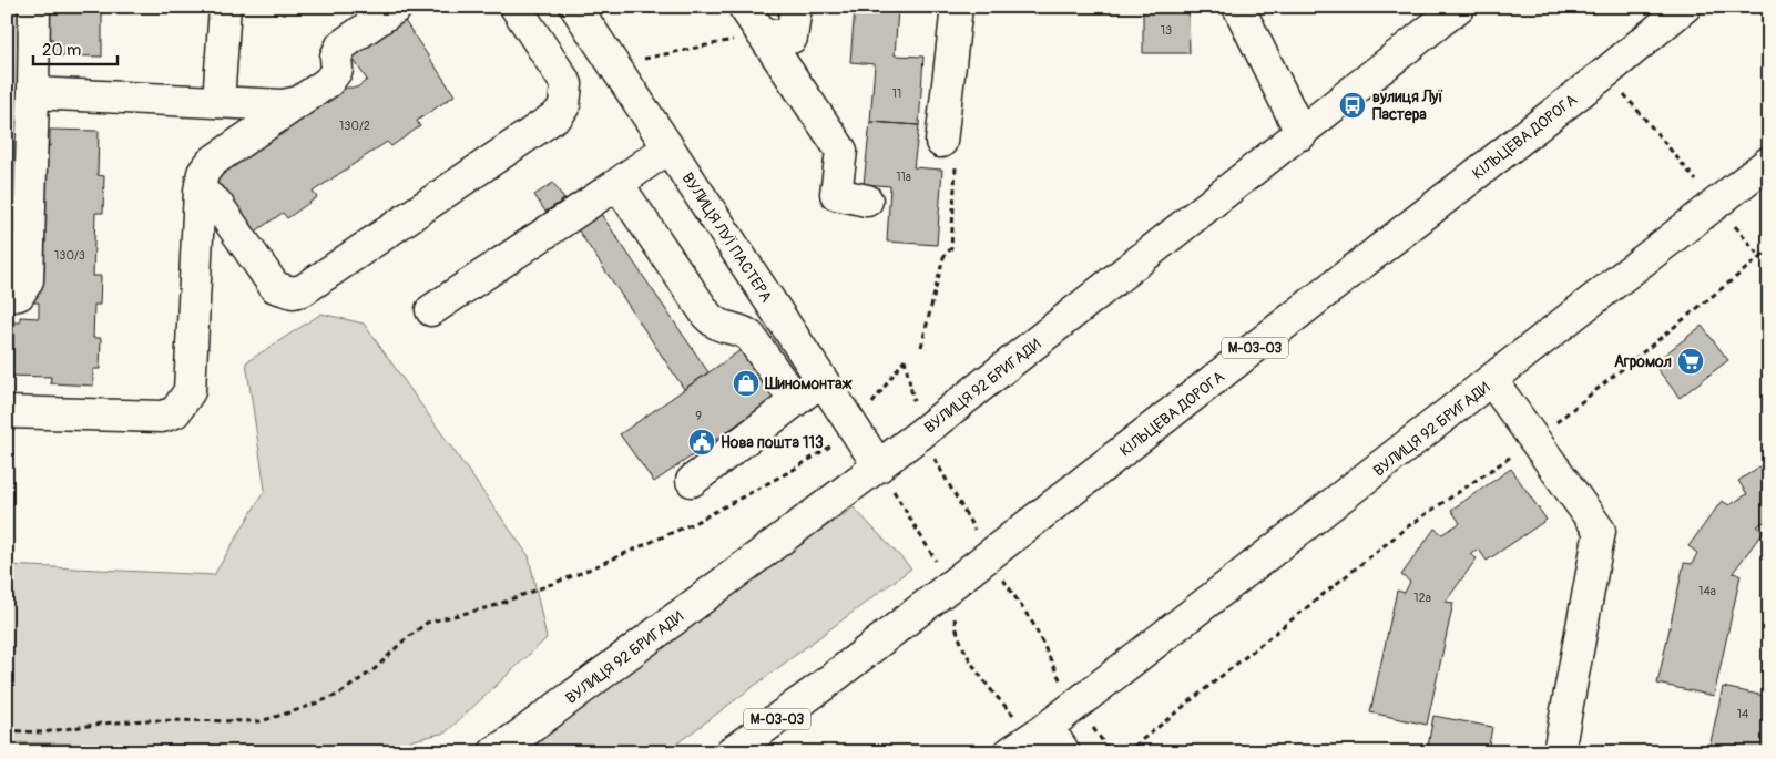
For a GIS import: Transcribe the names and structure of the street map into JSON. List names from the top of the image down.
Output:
{
  "streets": {
    "main road": [
      "КІЛЬЦЕВА ДОРОГА",
      "ВУЛИЦЯ ЛУЇ ПАСТЕРА",
      "М-03-03",
      "ВУЛИЦЯ 92 БРИГАДИ"
    ]
  },
  "crossings": [
    ["ВУЛИЦЯ ЛУЇ ПАСТЕРА", "ВУЛИЦЯ 92 БРИГАДИ"]
  ],
  "places": {
    "bus stop": ["вулиця Луї Пастера"],
    "supermarket": ["Агромол"],
    "shop": ["Шиномонтаж"],
    "public building": ["Нова пошта 113"]
  },
  "house_numbers": [
    "13",
    "11",
    "130/2",
    "11а",
    "130/3",
    "9",
    "14а",
    "12а",
    "14"
  ],
  "scale_bar": "20 m"
}
